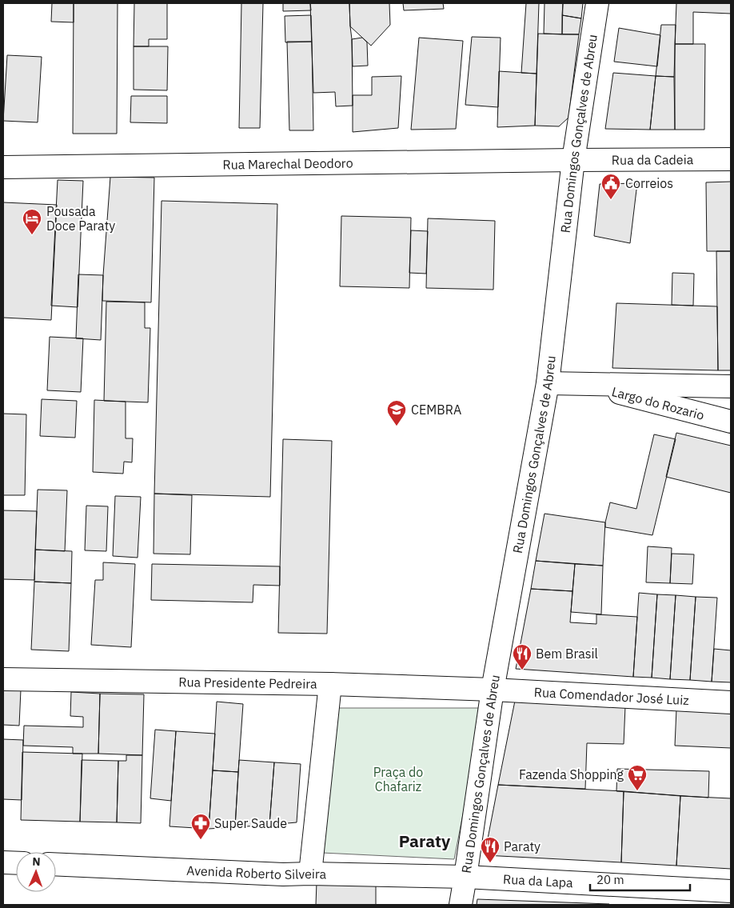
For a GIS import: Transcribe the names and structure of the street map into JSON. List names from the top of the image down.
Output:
{
  "streets": {
    "street": [
      "Rua Domingos Gonçalves de Abreu",
      "Rua da Cadeia",
      "Rua Marechal Deodoro",
      "Largo do Rozario",
      "Rua Presidente Pedreira",
      "Rua Comendador José Luiz",
      "Avenida Roberto Silveira",
      "Rua da Lapa"
    ]
  },
  "crossings": [
    ["Rua Domingos Gonçalves de Abreu", "Rua da Cadeia"],
    ["Rua Domingos Gonçalves de Abreu", "Rua Marechal Deodoro"],
    ["Rua Domingos Gonçalves de Abreu", "Largo do Rozario"],
    ["Rua Domingos Gonçalves de Abreu", "Rua Presidente Pedreira"],
    ["Rua Domingos Gonçalves de Abreu", "Rua Comendador José Luiz"],
    ["Rua Domingos Gonçalves de Abreu", "Avenida Roberto Silveira"],
    ["Rua Domingos Gonçalves de Abreu", "Rua da Lapa"],
    ["Rua da Cadeia", "Rua Marechal Deodoro"],
    ["Rua Presidente Pedreira", "Rua Comendador José Luiz"],
    ["Avenida Roberto Silveira", "Rua da Lapa"]
  ],
  "districts": ["Paraty"],
  "parks": ["Praça do Chafariz"],
  "places": {
    "public building": ["Correios"],
    "hotel": ["Pousada Doce Paraty"],
    "school or university": ["CEMBRA"],
    "restaurant": ["Bem Brasil", "Paraty"],
    "supermarket": ["Fazenda Shopping"],
    "pharmacy": ["Super Saude"]
  },
  "scale_bar": "20 m",
  "north": "top"
}
